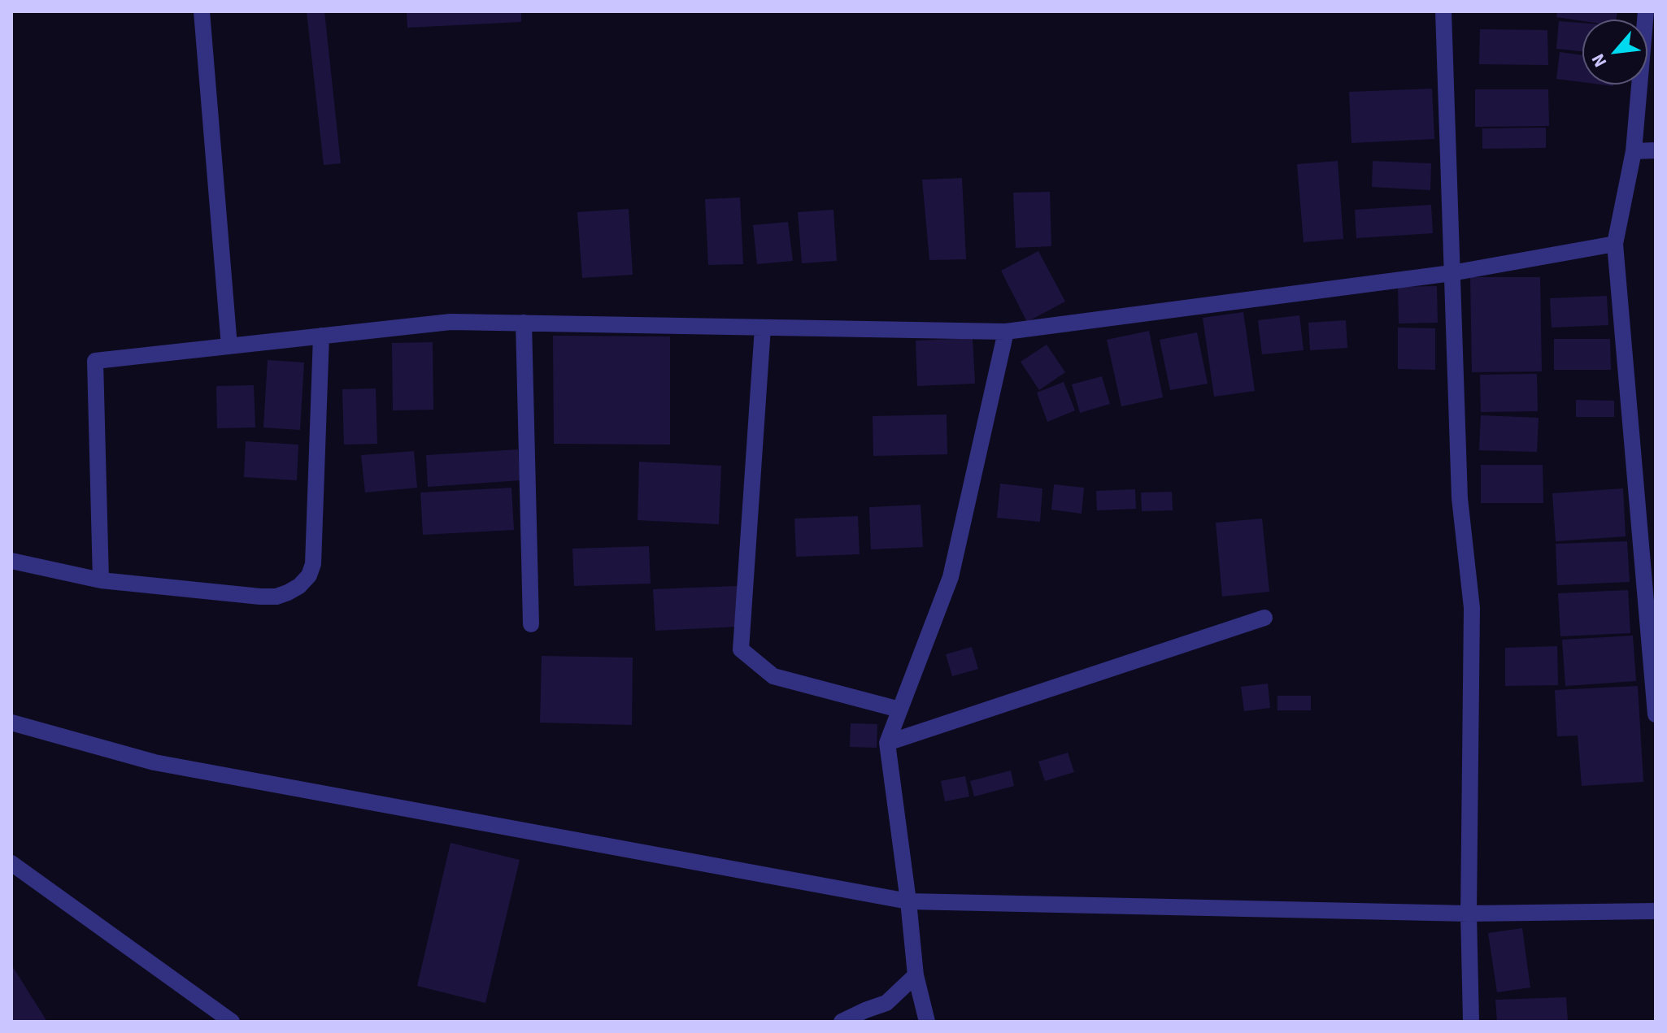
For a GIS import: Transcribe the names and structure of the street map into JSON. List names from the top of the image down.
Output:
{
  "north": "bottom left"
}
